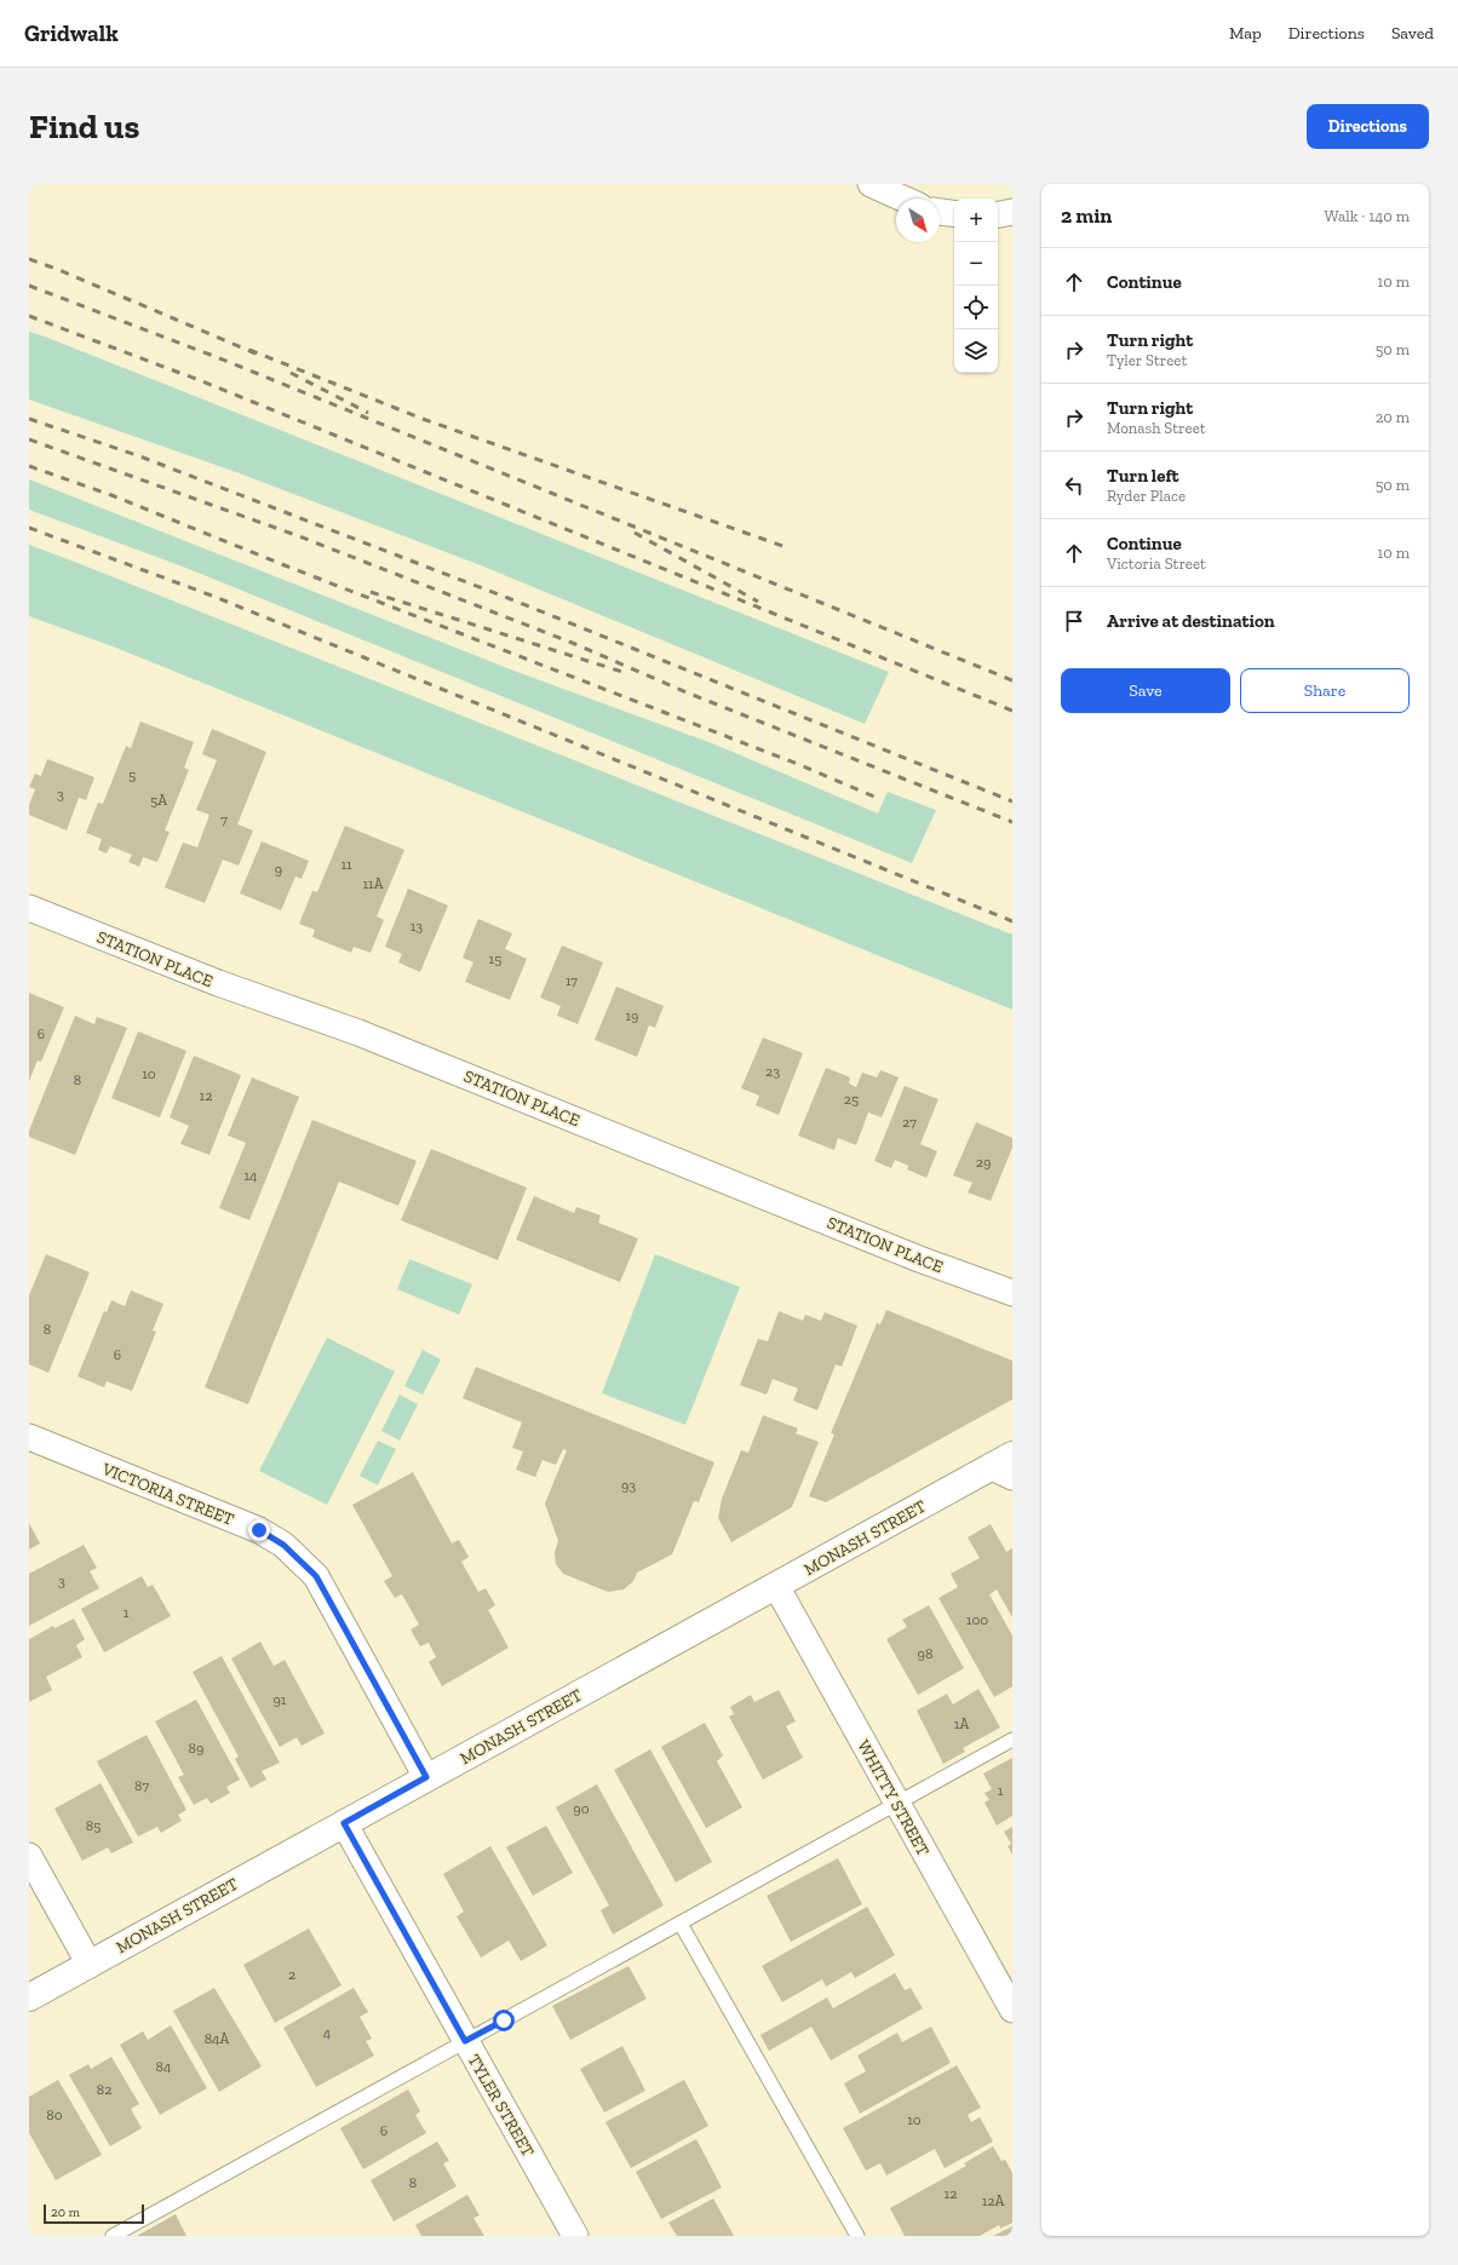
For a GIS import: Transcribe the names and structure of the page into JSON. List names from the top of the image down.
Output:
{
  "streets": {
    "main road": ["MONASH STREET"],
    "street": [
      "STATION PLACE",
      "VICTORIA STREET",
      "WHITTY STREET",
      "TYLER STREET"
    ]
  },
  "crossings": [
    ["VICTORIA STREET", "MONASH STREET"],
    ["MONASH STREET", "WHITTY STREET"],
    ["MONASH STREET", "TYLER STREET"]
  ],
  "house_numbers": [
    "5",
    "3",
    "5A",
    "7",
    "11",
    "9",
    "11A",
    "13",
    "15",
    "17",
    "19",
    "6",
    "23",
    "10",
    "8",
    "12",
    "25",
    "27",
    "29",
    "14",
    "8",
    "6",
    "93",
    "3",
    "1",
    "100",
    "98",
    "91",
    "1A",
    "89",
    "87",
    "1",
    "90",
    "85",
    "2",
    "4",
    "84A",
    "84",
    "82",
    "80",
    "10",
    "6",
    "8",
    "12",
    "12A"
  ],
  "scale_bar": "20 m",
  "north": "bottom right",
  "page": {
    "header": "Gridwalk",
    "nav": ["Map", "Directions", "Saved"],
    "buttons": [
      "Directions",
      ["Save", "Share"]
    ],
    "title": "Find us",
    "heading": ["2 min", "Walk · 140 m"],
    "map_buttons": ["+", "−"],
    "list": [
      ["Continue", "10 m"],
      ["Turn right", "Tyler Street", "50 m"],
      ["Turn right", "Monash Street", "20 m"],
      ["Turn left", "Ryder Place", "50 m"],
      ["Continue", "Victoria Street", "10 m"],
      "Arrive at destination"
    ],
    "scale": "20 m"
  }
}
